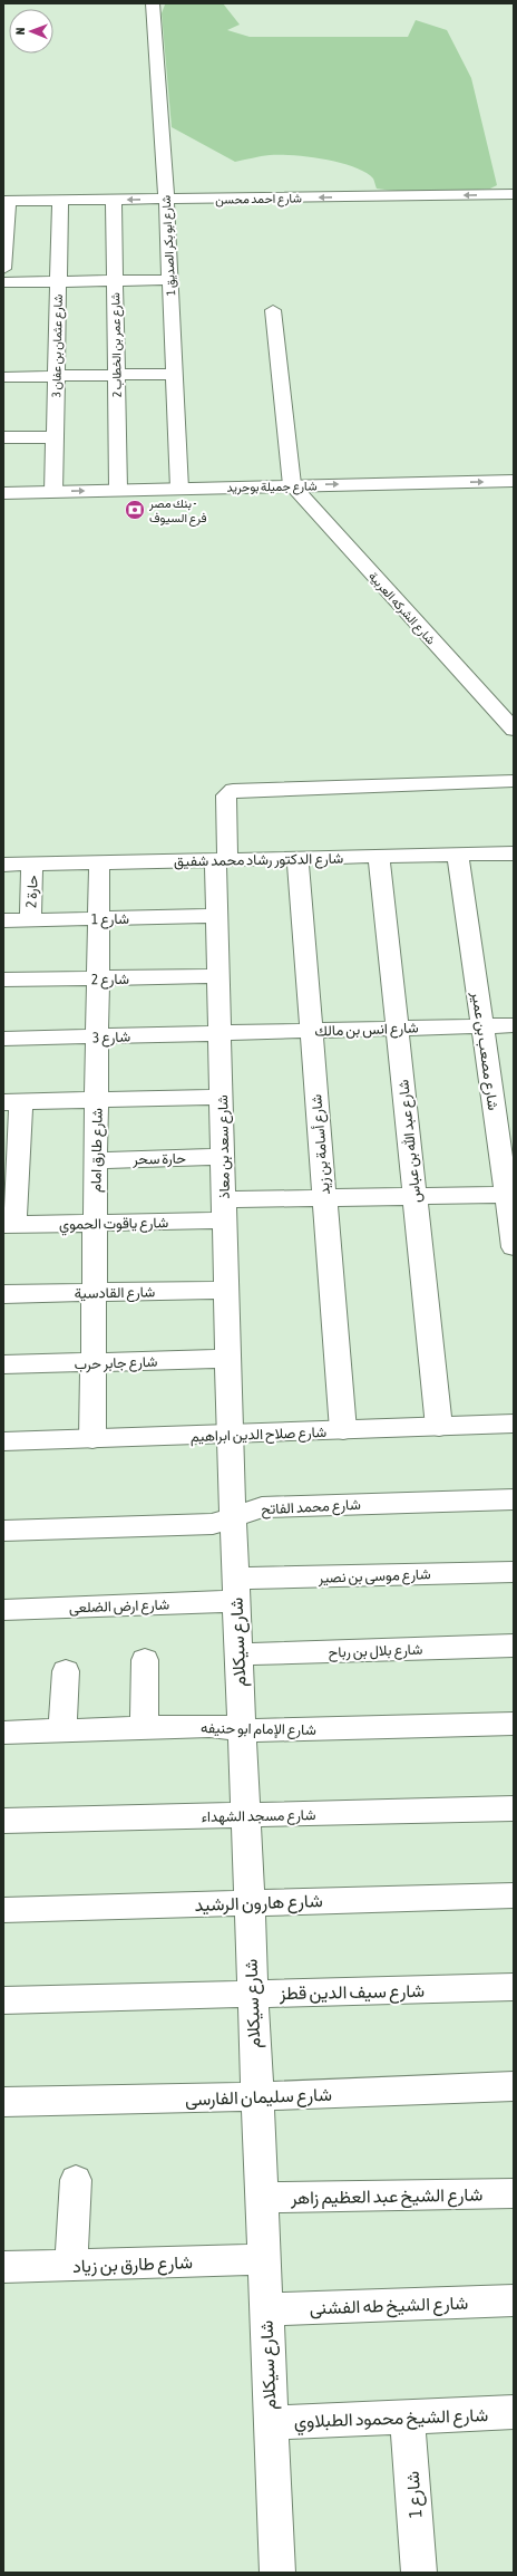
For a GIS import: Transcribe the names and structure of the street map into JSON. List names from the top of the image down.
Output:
{
  "streets": {
    "street": [
      "شارع احمد محسن",
      "شارع ابو بكر الصديق 1",
      "شارع عمر بن الخطاب 2",
      "شارع عثمان بن عفان 3",
      "شارع جميلة بوحريد",
      "شارع الشركه العربية",
      "شارع الدكتور رشاد محمد شفيق",
      "حارة 2",
      "شارع 1",
      "شارع 2",
      "شارع انس بن مالك",
      "شارع 3",
      "شارع مصعب بن عمير",
      "شارع عبد الله بن عباس",
      "شارع أسامة بن زيد",
      "شارع سعد بن معاذ",
      "شارع طارق امام",
      "حارة سحر",
      "شارع ياقوت الحموي",
      "شارع القادسية",
      "شارع جابر حرب",
      "شارع صلاح الدين ابراهيم",
      "شارع محمد الفاتح",
      "شارع موسى بن نصير",
      "شارع ارض الضلعى",
      "شارع سيكلام",
      "شارع بلال بن رباح",
      "شارع الإمام ابو حنيفه",
      "شارع مسجد الشهداء",
      "شارع هارون الرشيد",
      "شارع سيف الدين قطز",
      "شارع سليمان الفارسى",
      "شارع الشيخ عبد العظيم زاهر",
      "شارع طارق بن زياد",
      "شارع الشيخ طه الفشنى",
      "شارع الشيخ محمود الطبلاوي"
    ]
  },
  "crossings": [
    ["شارع احمد محسن", "شارع ابو بكر الصديق 1"],
    ["شارع احمد محسن", "شارع عمر بن الخطاب 2"],
    ["شارع احمد محسن", "شارع عثمان بن عفان 3"],
    ["شارع ابو بكر الصديق 1", "شارع جميلة بوحريد"],
    ["شارع عمر بن الخطاب 2", "شارع جميلة بوحريد"],
    ["شارع عثمان بن عفان 3", "شارع جميلة بوحريد"],
    ["شارع جميلة بوحريد", "شارع الشركه العربية"],
    ["شارع الدكتور رشاد محمد شفيق", "حارة 2"],
    ["شارع الدكتور رشاد محمد شفيق", "شارع مصعب بن عمير"],
    ["شارع الدكتور رشاد محمد شفيق", "شارع عبد الله بن عباس"],
    ["شارع الدكتور رشاد محمد شفيق", "شارع أسامة بن زيد"],
    ["شارع الدكتور رشاد محمد شفيق", "شارع سعد بن معاذ"],
    ["شارع الدكتور رشاد محمد شفيق", "شارع طارق امام"],
    ["حارة 2", "شارع 1"],
    ["شارع 1", "شارع سعد بن معاذ"],
    ["شارع 1", "شارع طارق امام"],
    ["شارع 1", "شارع الشيخ محمود الطبلاوي"],
    ["شارع 2", "شارع سعد بن معاذ"],
    ["شارع 2", "شارع طارق امام"],
    ["شارع انس بن مالك", "شارع 3"],
    ["شارع انس بن مالك", "شارع مصعب بن عمير"],
    ["شارع انس بن مالك", "شارع عبد الله بن عباس"],
    ["شارع انس بن مالك", "شارع أسامة بن زيد"],
    ["شارع انس بن مالك", "شارع سعد بن معاذ"],
    ["شارع 3", "شارع سعد بن معاذ"],
    ["شارع 3", "شارع طارق امام"],
    ["شارع مصعب بن عمير", "شارع ياقوت الحموي"],
    ["شارع عبد الله بن عباس", "شارع ياقوت الحموي"],
    ["شارع عبد الله بن عباس", "شارع صلاح الدين ابراهيم"],
    ["شارع أسامة بن زيد", "شارع ياقوت الحموي"],
    ["شارع أسامة بن زيد", "شارع صلاح الدين ابراهيم"],
    ["شارع سعد بن معاذ", "حارة سحر"],
    ["شارع سعد بن معاذ", "شارع ياقوت الحموي"],
    ["شارع سعد بن معاذ", "شارع القادسية"],
    ["شارع سعد بن معاذ", "شارع جابر حرب"],
    ["شارع سعد بن معاذ", "شارع صلاح الدين ابراهيم"],
    ["شارع سعد بن معاذ", "شارع سيكلام"],
    ["شارع طارق امام", "حارة سحر"],
    ["شارع طارق امام", "شارع ياقوت الحموي"],
    ["شارع طارق امام", "شارع القادسية"],
    ["شارع طارق امام", "شارع جابر حرب"],
    ["شارع طارق امام", "شارع صلاح الدين ابراهيم"],
    ["شارع صلاح الدين ابراهيم", "شارع سيكلام"],
    ["شارع محمد الفاتح", "شارع سيكلام"],
    ["شارع موسى بن نصير", "شارع ارض الضلعى"],
    ["شارع موسى بن نصير", "شارع سيكلام"],
    ["شارع ارض الضلعى", "شارع سيكلام"],
    ["شارع سيكلام", "شارع بلال بن رباح"],
    ["شارع سيكلام", "شارع الإمام ابو حنيفه"],
    ["شارع سيكلام", "شارع مسجد الشهداء"],
    ["شارع سيكلام", "شارع هارون الرشيد"],
    ["شارع سيكلام", "شارع سيف الدين قطز"],
    ["شارع سيكلام", "شارع سليمان الفارسى"],
    ["شارع سيكلام", "شارع الشيخ عبد العظيم زاهر"],
    ["شارع سيكلام", "شارع طارق بن زياد"],
    ["شارع سيكلام", "شارع الشيخ طه الفشنى"],
    ["شارع سيكلام", "شارع الشيخ محمود الطبلاوي"]
  ],
  "one_way": ["شارع احمد محسن"],
  "places": {
    "bank": ["بنك مصر - فرع السيوف"]
  },
  "north": "left"
}
